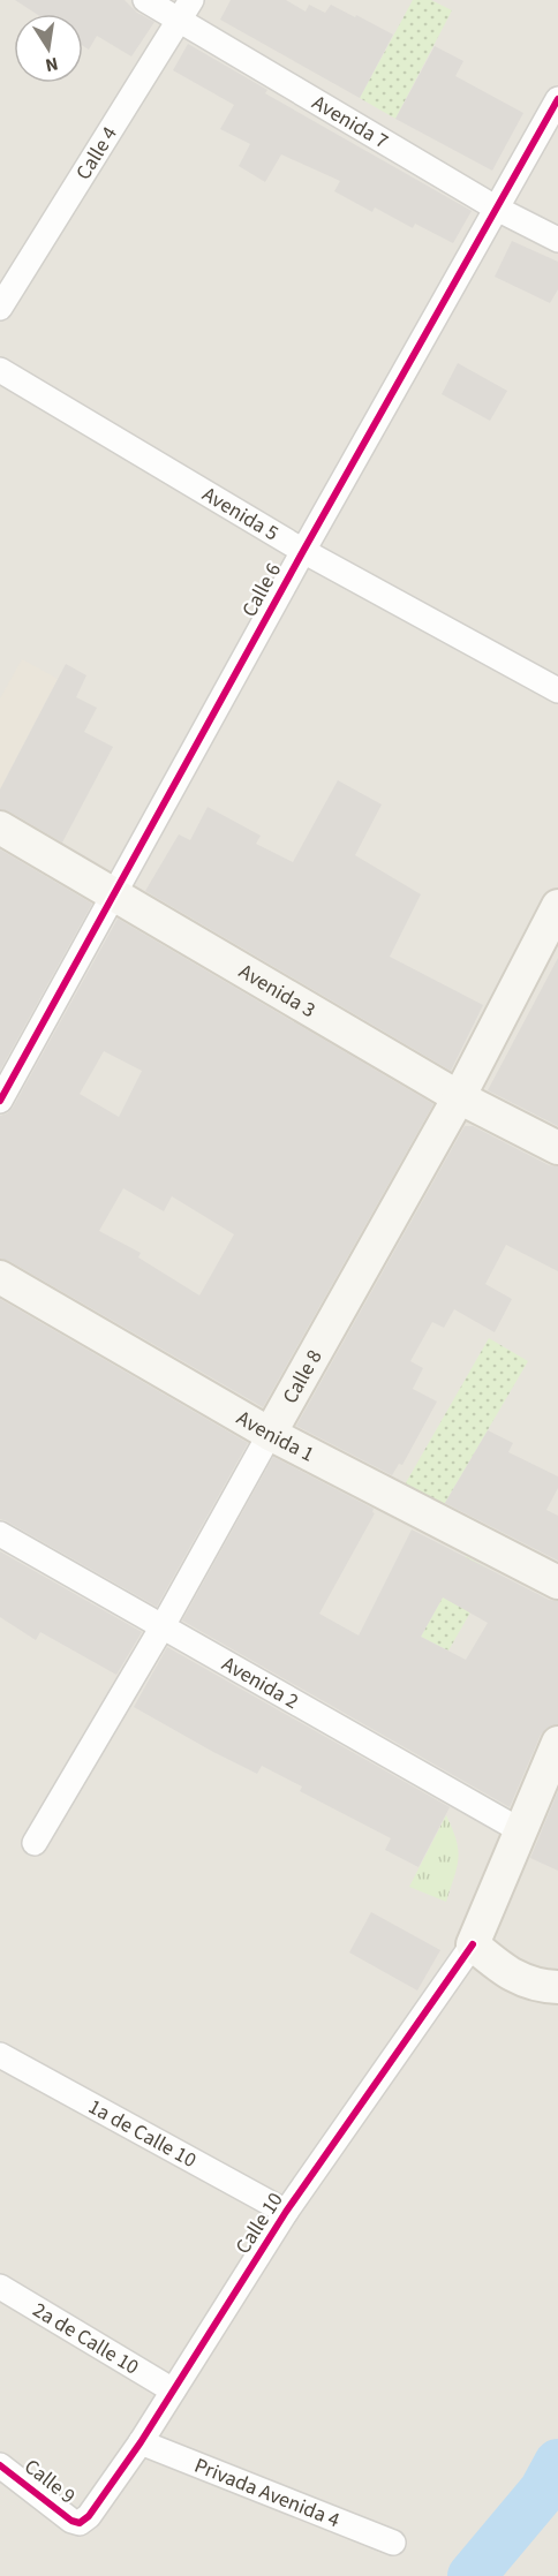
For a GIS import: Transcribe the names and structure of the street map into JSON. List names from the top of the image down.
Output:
{
  "streets": {
    "main road": [
      "Avenida 3",
      "Calle 8",
      "Avenida 1",
      "Calle 10"
    ],
    "street": [
      "Avenida 7",
      "Calle 4",
      "Avenida 5",
      "Calle 6",
      "Avenida 2",
      "1a de Calle 10",
      "2a de Calle 10",
      "Calle 9",
      "Privada Avenida 4"
    ]
  },
  "crossings": [
    ["Avenida 7", "Calle 4"],
    ["Avenida 7", "Calle 6"],
    ["Avenida 5", "Calle 6"],
    ["Calle 6", "Avenida 3"],
    ["Avenida 3", "Calle 8"],
    ["Calle 8", "Avenida 1"],
    ["Calle 8", "Avenida 2"],
    ["Avenida 2", "Calle 10"],
    ["1a de Calle 10", "Calle 10"],
    ["Calle 10", "2a de Calle 10"],
    ["Calle 10", "Calle 9"],
    ["Calle 10", "Privada Avenida 4"]
  ],
  "north": "bottom"
}
